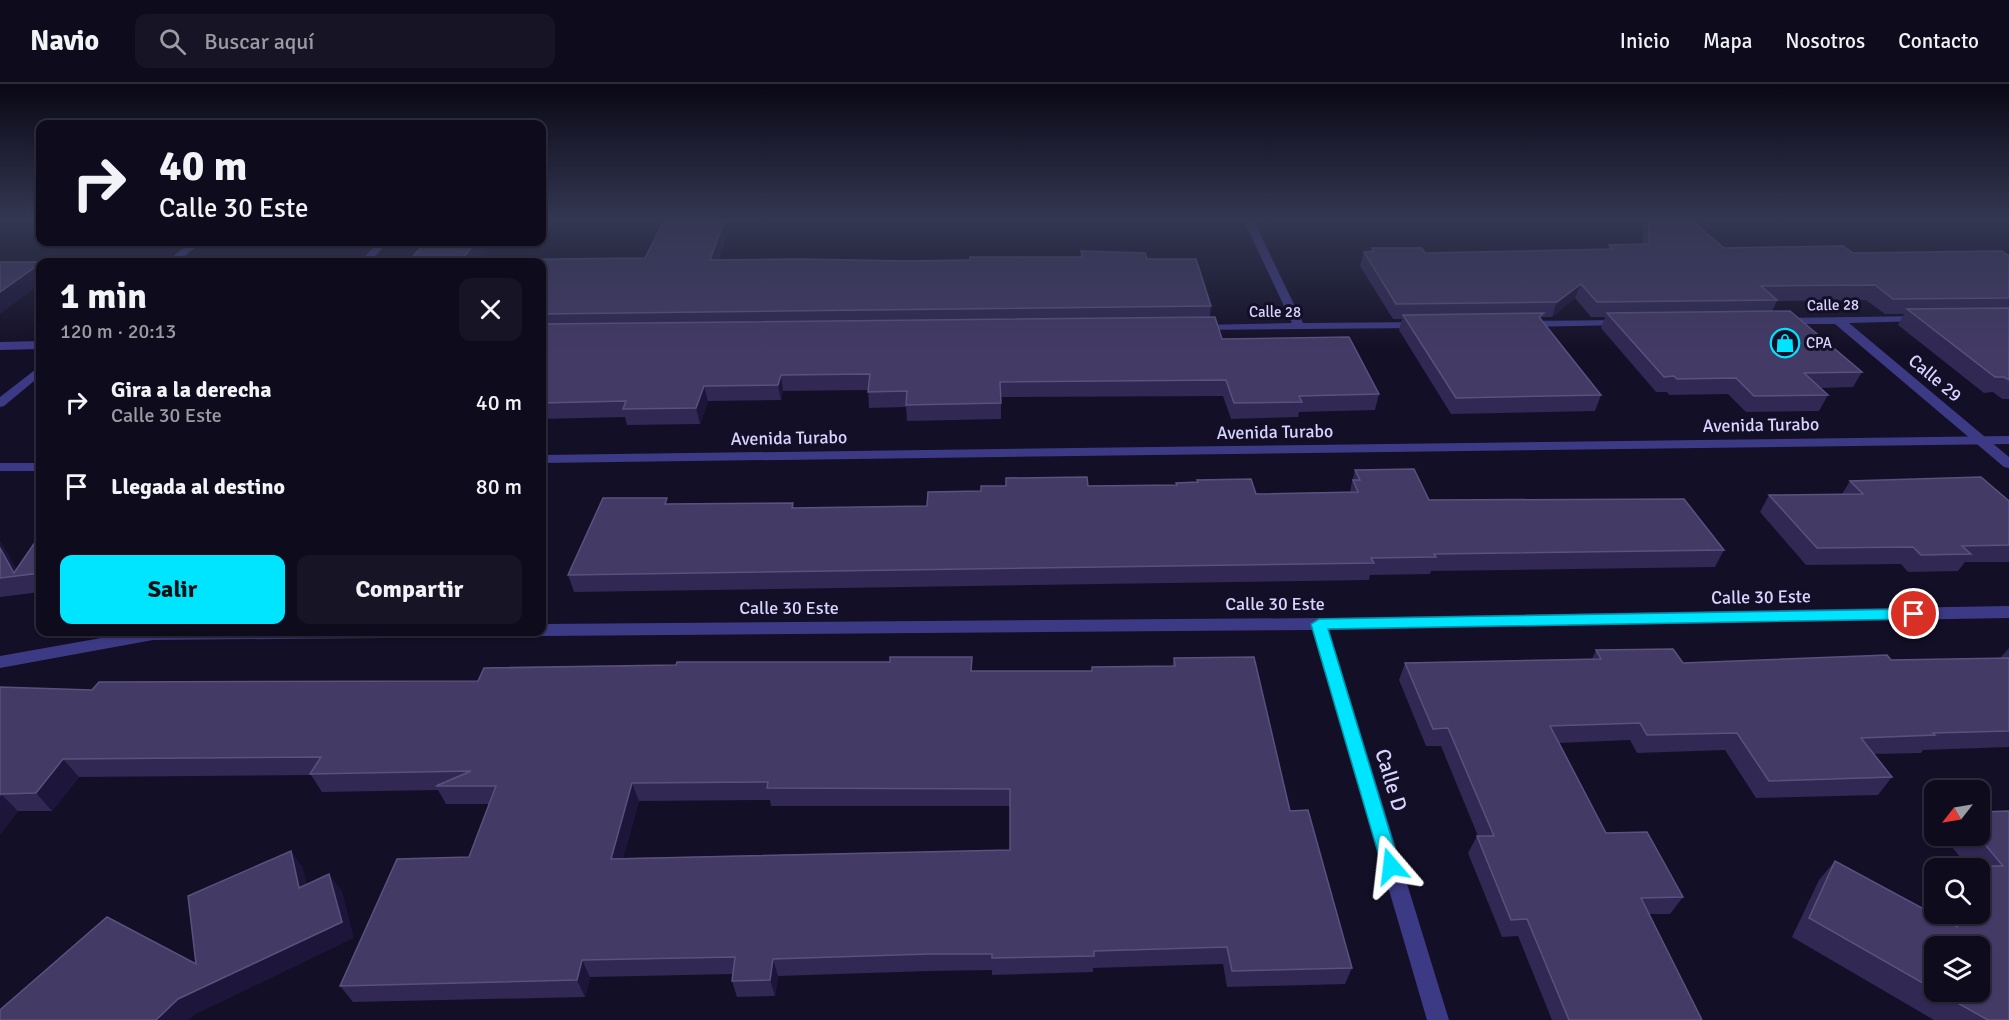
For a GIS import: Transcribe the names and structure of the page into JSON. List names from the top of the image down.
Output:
{
  "streets": {
    "street": [
      "Calle 28",
      "Calle 29",
      "Avenida Turabo",
      "Calle 30 Este",
      "Calle D"
    ]
  },
  "crossings": [
    ["Calle 28", "Calle 29"],
    ["Calle 29", "Avenida Turabo"],
    ["Calle 30 Este", "Calle D"]
  ],
  "places": {
    "shop": ["CPA"]
  },
  "north": "bottom left",
  "page": {
    "header": "Navio",
    "search": "Buscar aquí",
    "nav": [
      "Inicio",
      "Mapa",
      "Nosotros",
      "Contacto"
    ],
    "turn": ["40 m", "Calle 30 Este"],
    "heading": ["1 min", "120 m · 20:13"],
    "list": [
      {
        "name": "Gira a la derecha",
        "note": "Calle 30 Este",
        "value": "40 m"
      },
      {
        "name": "Llegada al destino",
        "value": "80 m"
      }
    ],
    "buttons": ["Salir", "Compartir"]
  }
}
